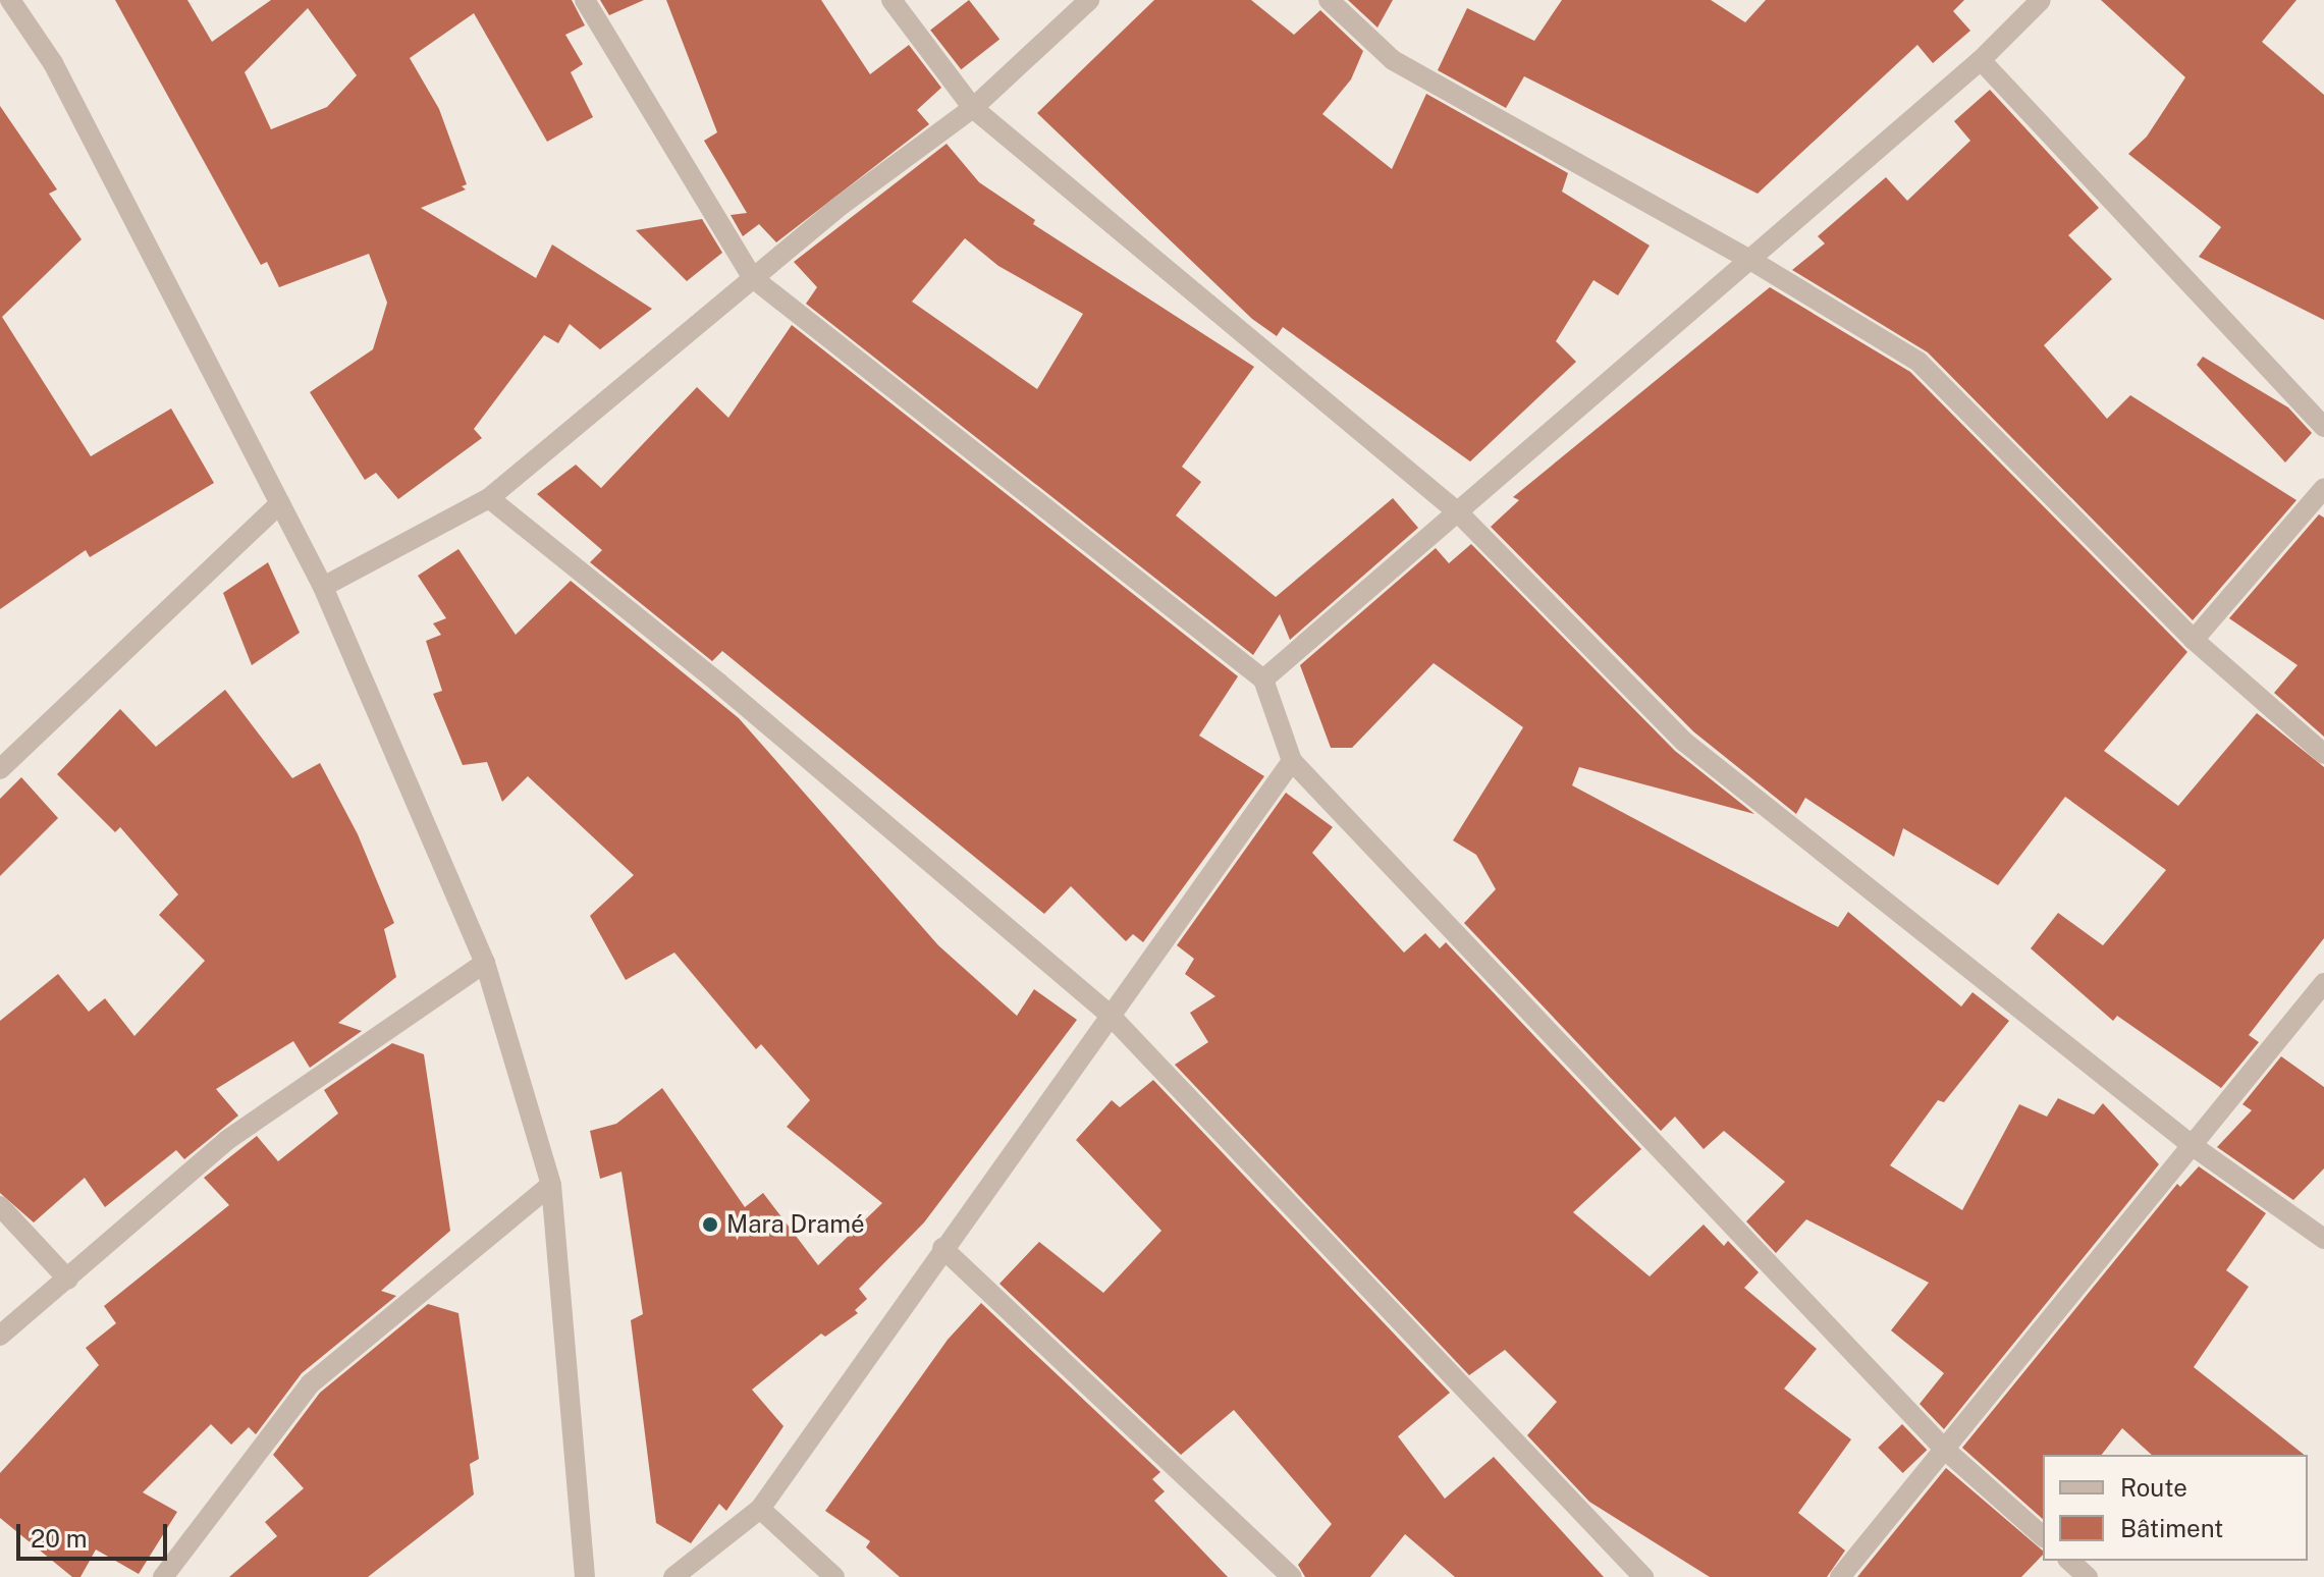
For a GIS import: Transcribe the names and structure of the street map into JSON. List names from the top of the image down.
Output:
{
  "places": ["Mara Dramé"],
  "legend": ["Route", "Bâtiment"],
  "scale_bar": "20 m"
}
